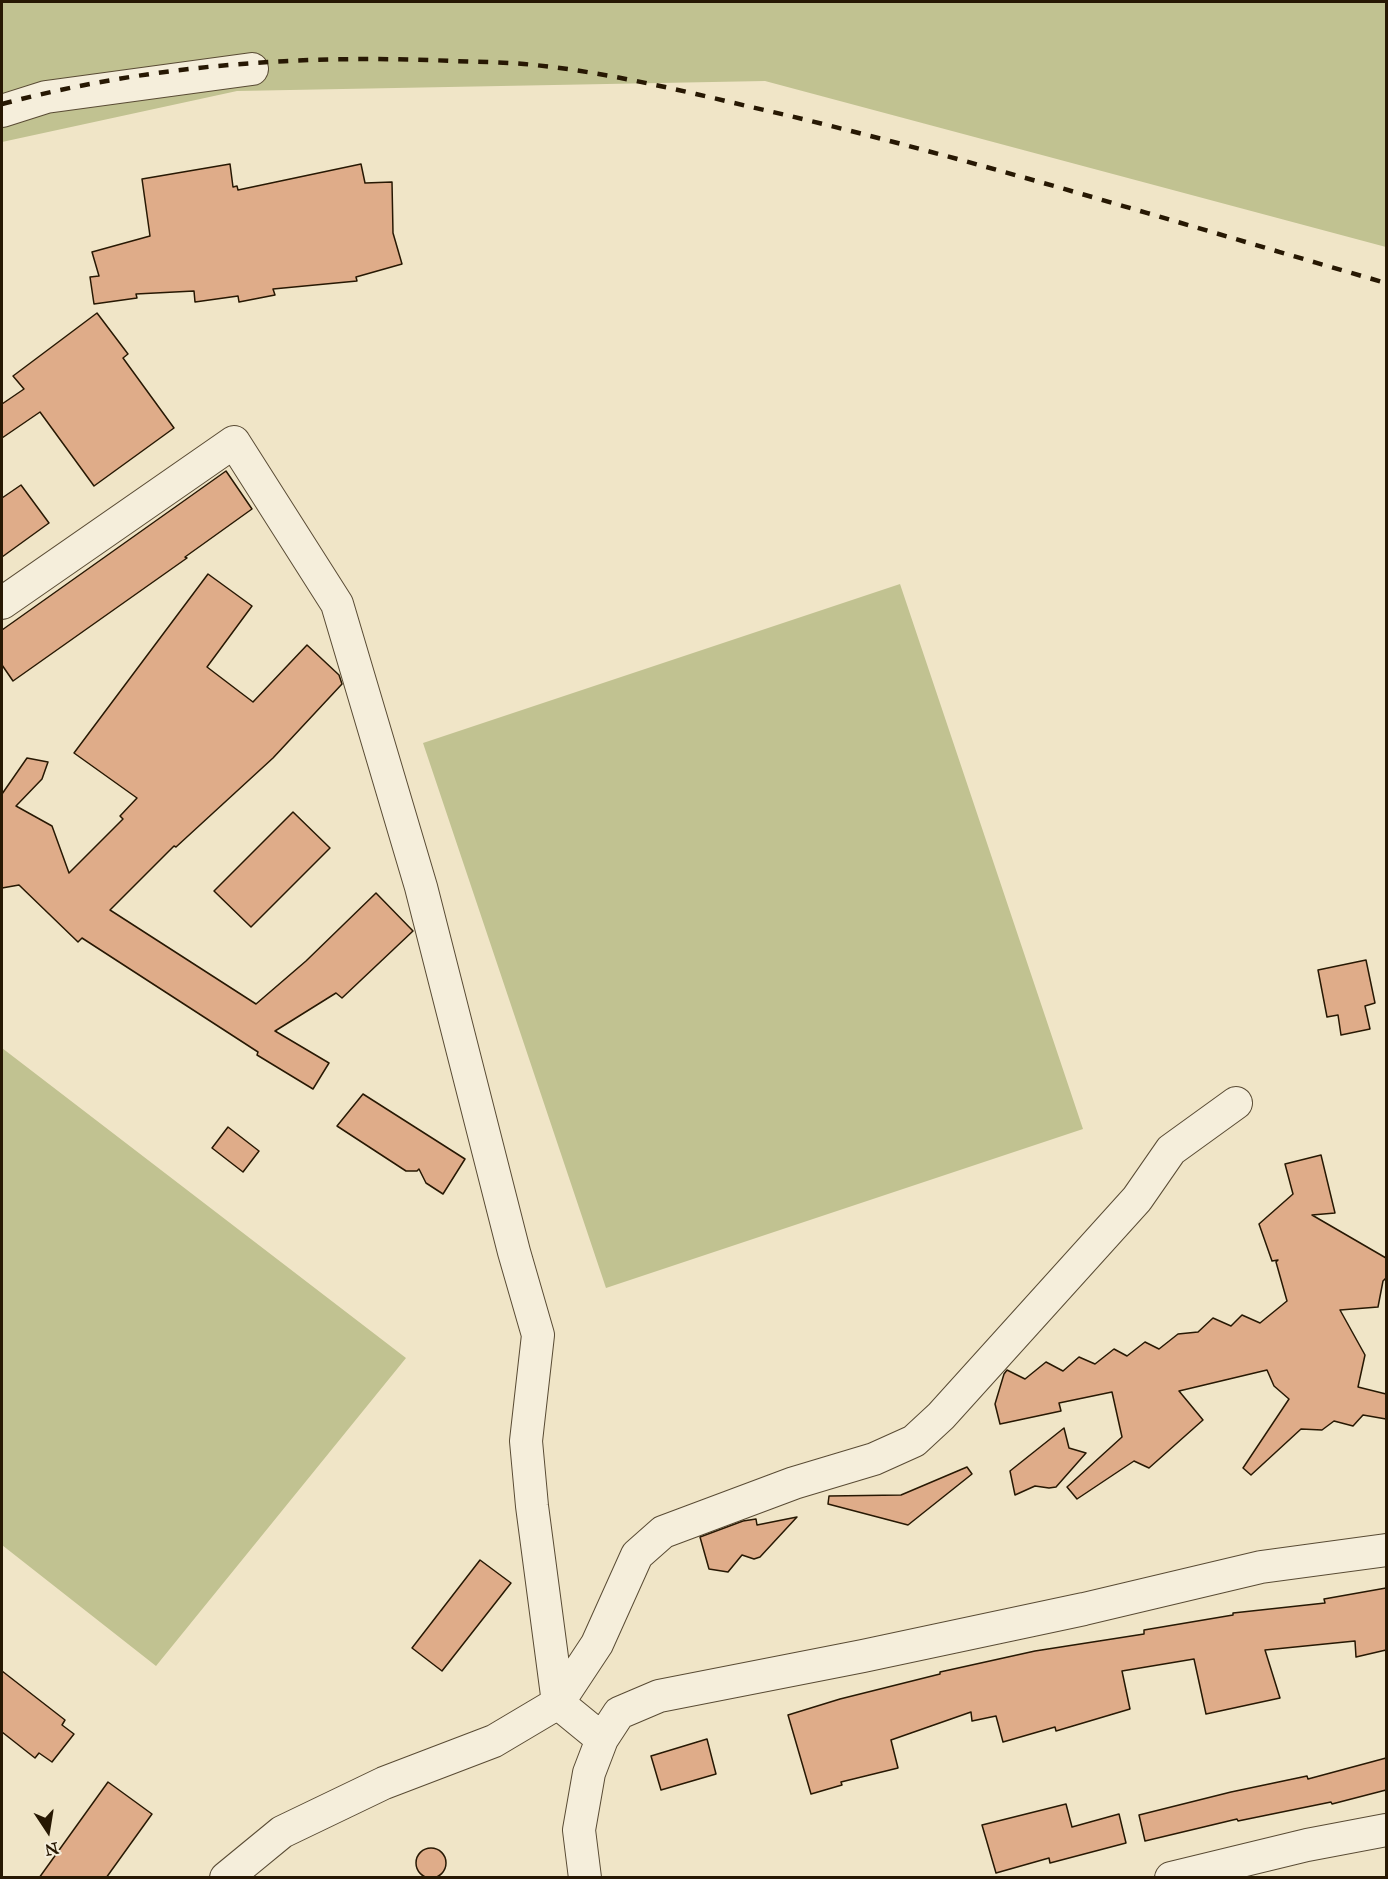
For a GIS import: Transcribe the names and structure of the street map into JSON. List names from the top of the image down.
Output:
{
  "north": "bottom"
}
